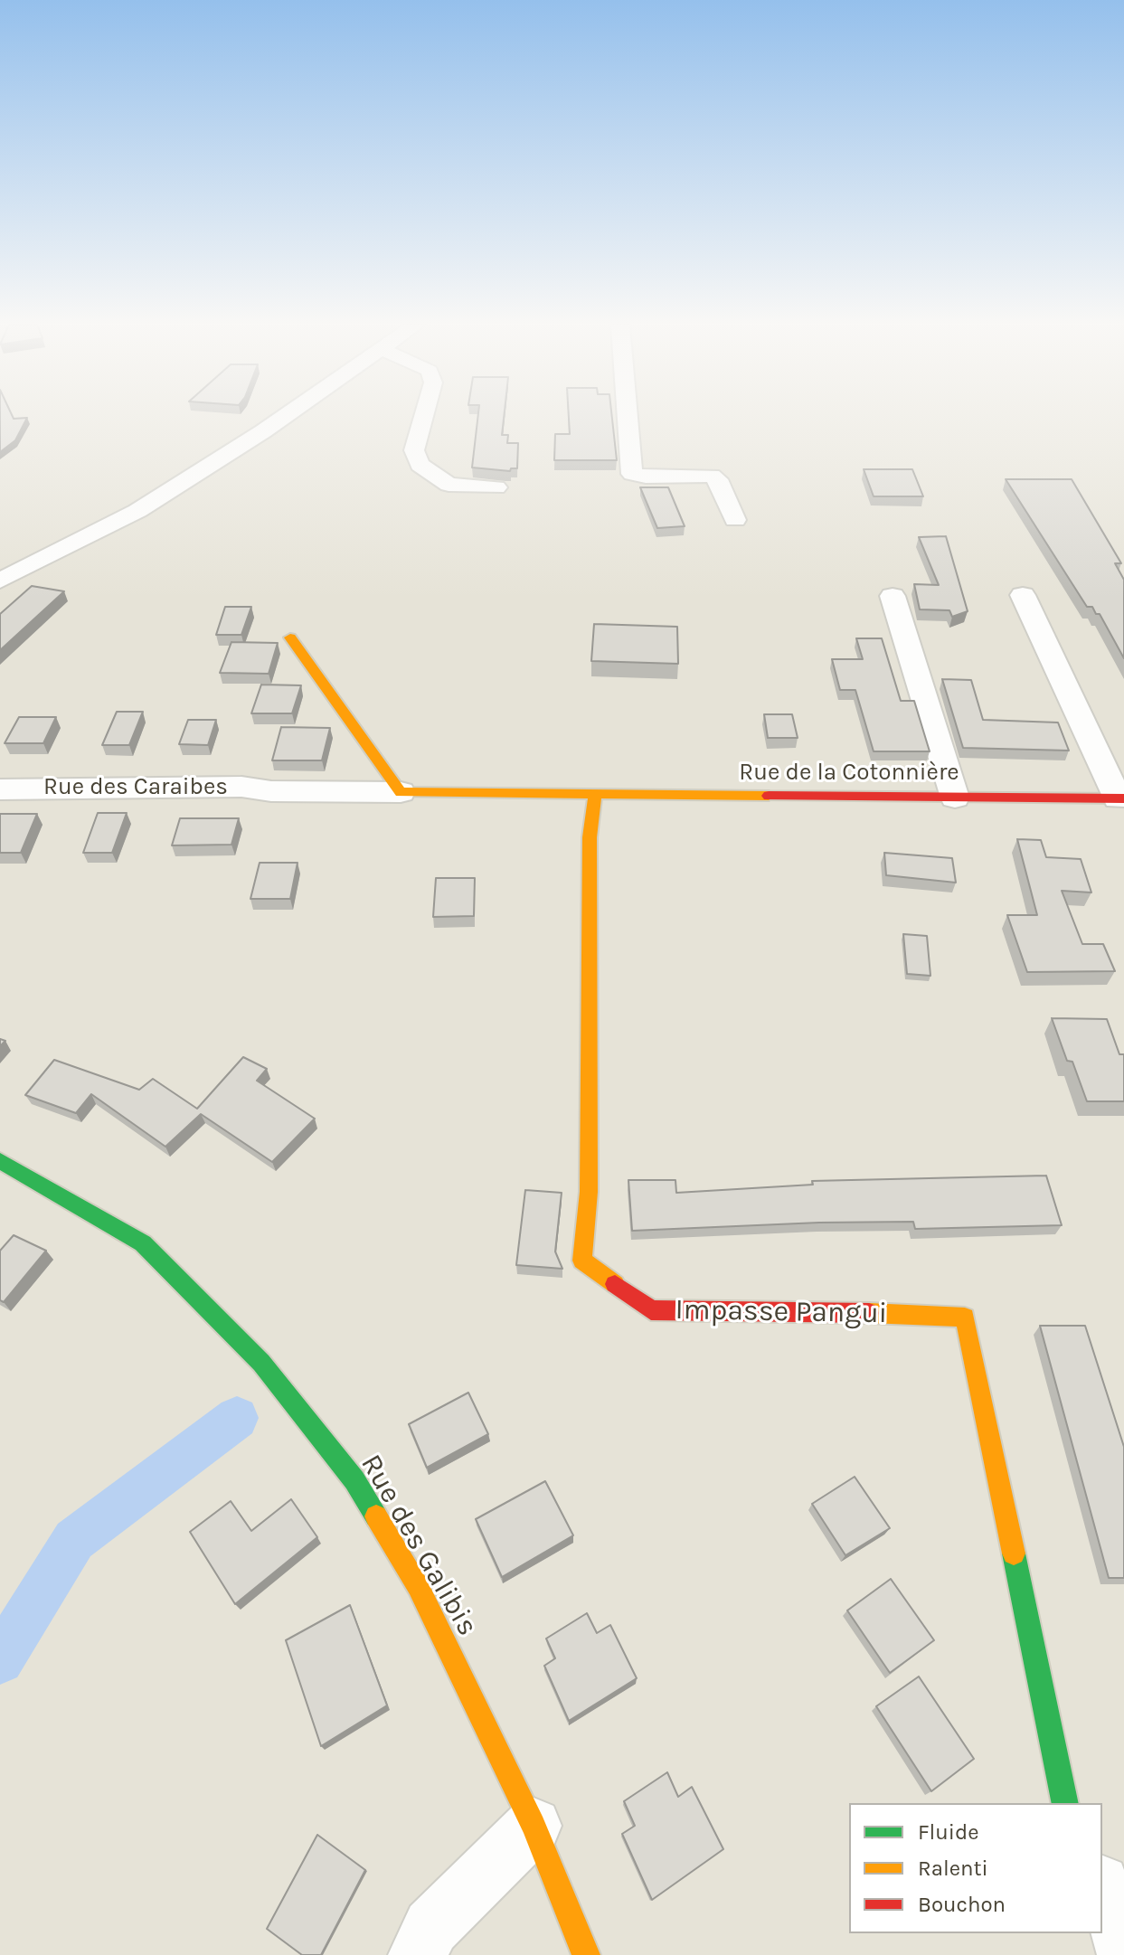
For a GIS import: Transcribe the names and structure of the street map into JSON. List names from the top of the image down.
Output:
{
  "streets": {
    "street": [
      "Rue de la Cotonnière",
      "Rue des Caraibes",
      "Impasse Pangui",
      "Rue des Galibis"
    ]
  },
  "crossings": [
    ["Rue de la Cotonnière", "Rue des Caraibes"],
    ["Rue de la Cotonnière", "Impasse Pangui"]
  ],
  "legend": ["Fluide", "Ralenti", "Bouchon"]
}
